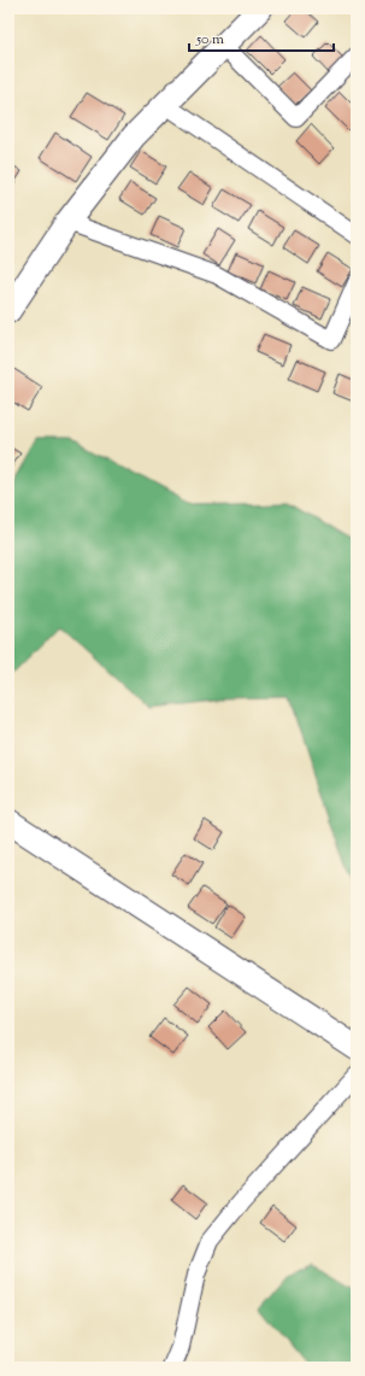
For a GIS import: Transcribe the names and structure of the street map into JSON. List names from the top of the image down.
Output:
{
  "scale_bar": "50 m"
}
